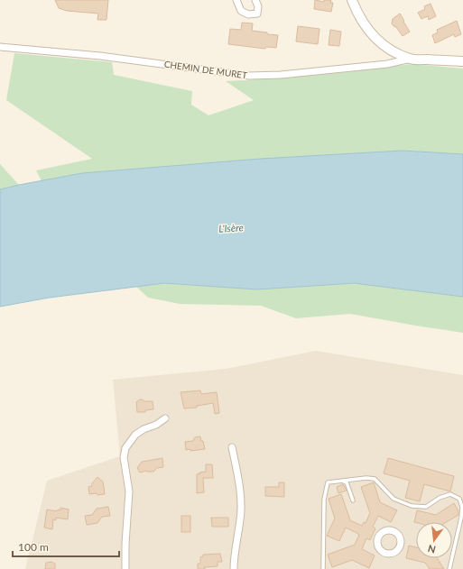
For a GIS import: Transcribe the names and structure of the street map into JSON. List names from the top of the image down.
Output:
{
  "streets": {
    "street": ["CHEMIN DE MURET"]
  },
  "water": ["L'Isère"],
  "scale_bar": "100 m",
  "north": "bottom"
}
